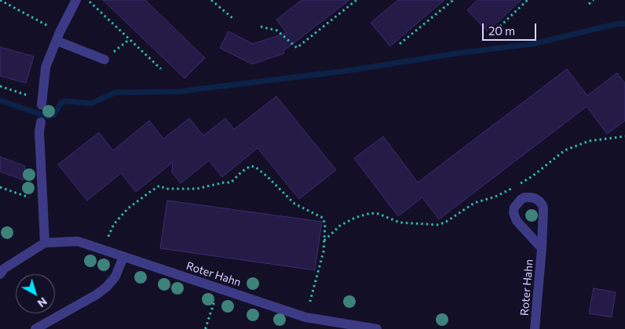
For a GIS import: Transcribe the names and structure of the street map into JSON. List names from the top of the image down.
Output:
{
  "streets": {
    "street": ["Roter Hahn"]
  },
  "scale_bar": "20 m",
  "north": "bottom right"
}
